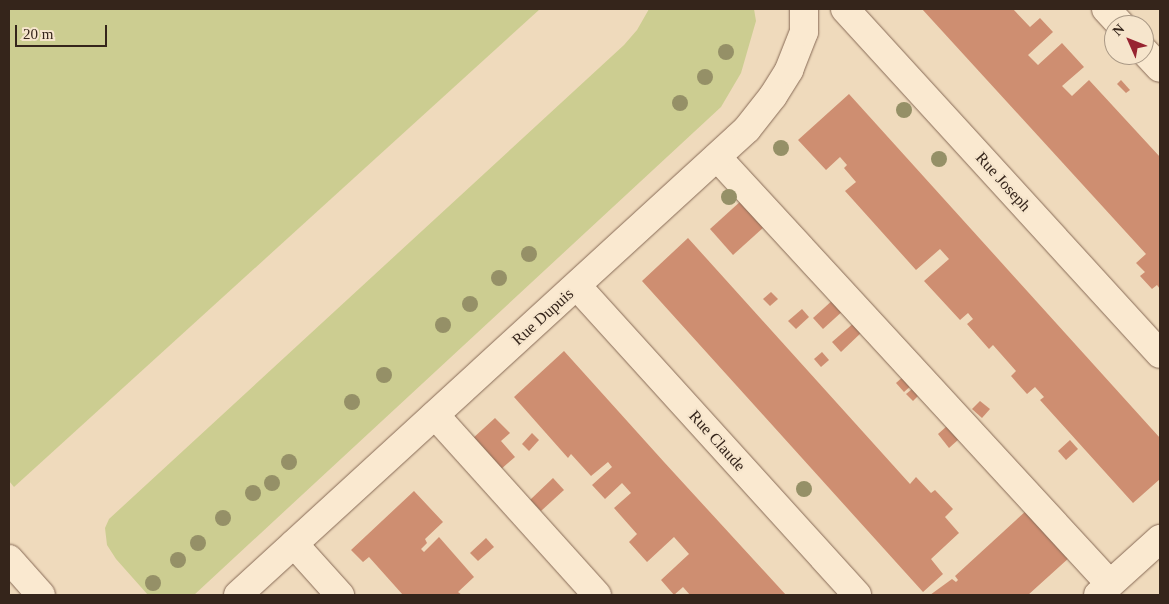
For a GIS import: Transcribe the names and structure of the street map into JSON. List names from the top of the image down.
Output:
{
  "streets": {
    "street": ["Rue Joseph", "Rue Dupuis", "Rue Claude"]
  },
  "crossings": [
    ["Rue Dupuis", "Rue Claude"]
  ],
  "scale_bar": "20 m",
  "north": "top left"
}
